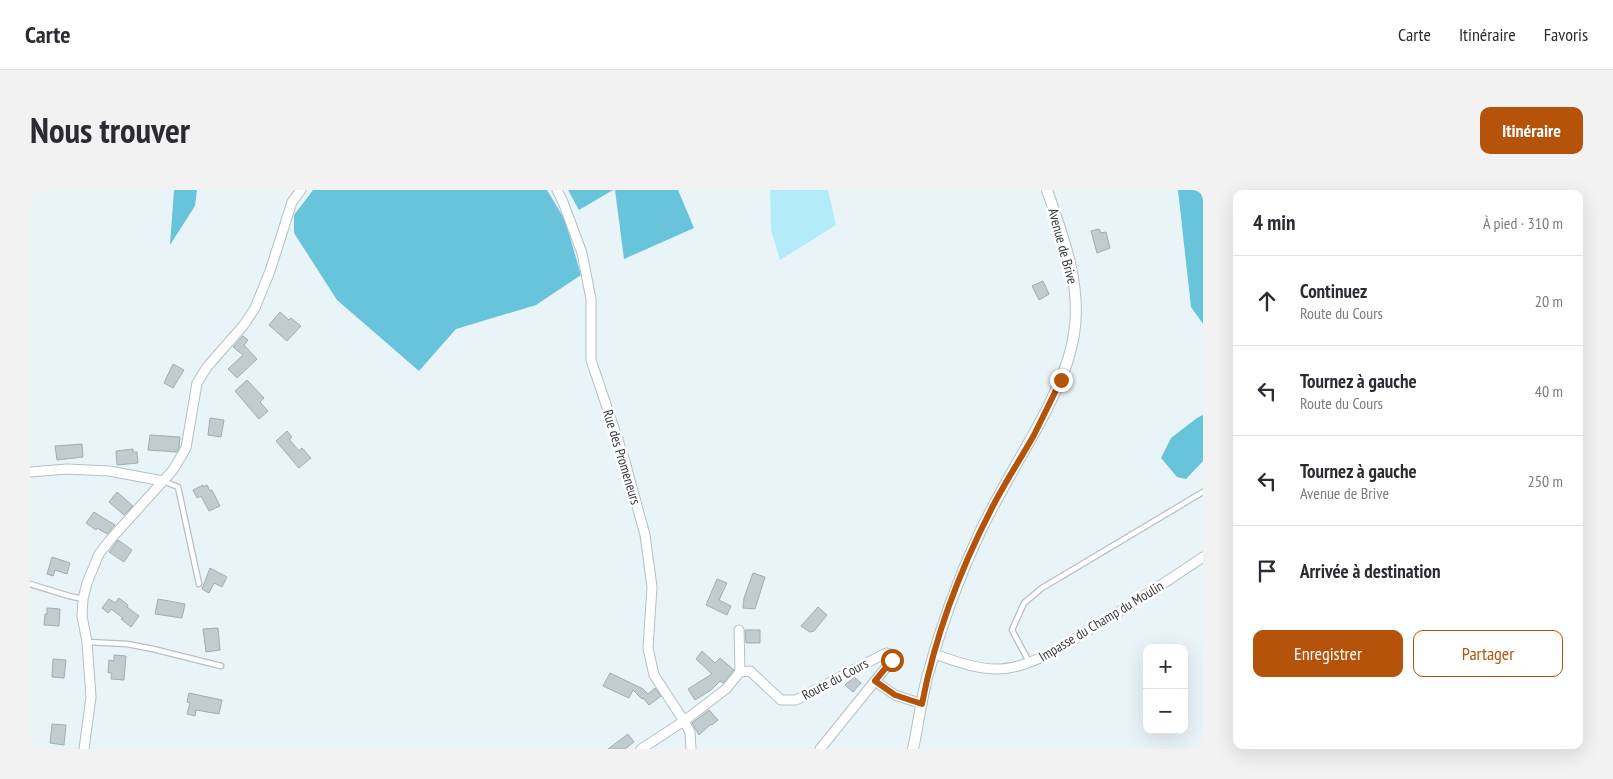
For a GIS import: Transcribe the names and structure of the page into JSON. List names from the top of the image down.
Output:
{
  "streets": {
    "street": [
      "Avenue de Brive",
      "Rue des Promeneurs",
      "Impasse du Champ du Moulin",
      "Route du Cours"
    ]
  },
  "crossings": [
    ["Avenue de Brive", "Impasse du Champ du Moulin"],
    ["Avenue de Brive", "Route du Cours"]
  ],
  "page": {
    "header": "Carte",
    "nav": ["Carte", "Itinéraire", "Favoris"],
    "title": "Nous trouver",
    "buttons": [
      "Itinéraire",
      ["Enregistrer", "Partager"]
    ],
    "heading": ["4 min", "À pied · 310 m"],
    "list": [
      ["Continuez", "Route du Cours", "20 m"],
      ["Tournez à gauche", "Route du Cours", "40 m"],
      ["Tournez à gauche", "Avenue de Brive", "250 m"],
      "Arrivée à destination"
    ],
    "map_buttons": ["+", "−"]
  }
}
